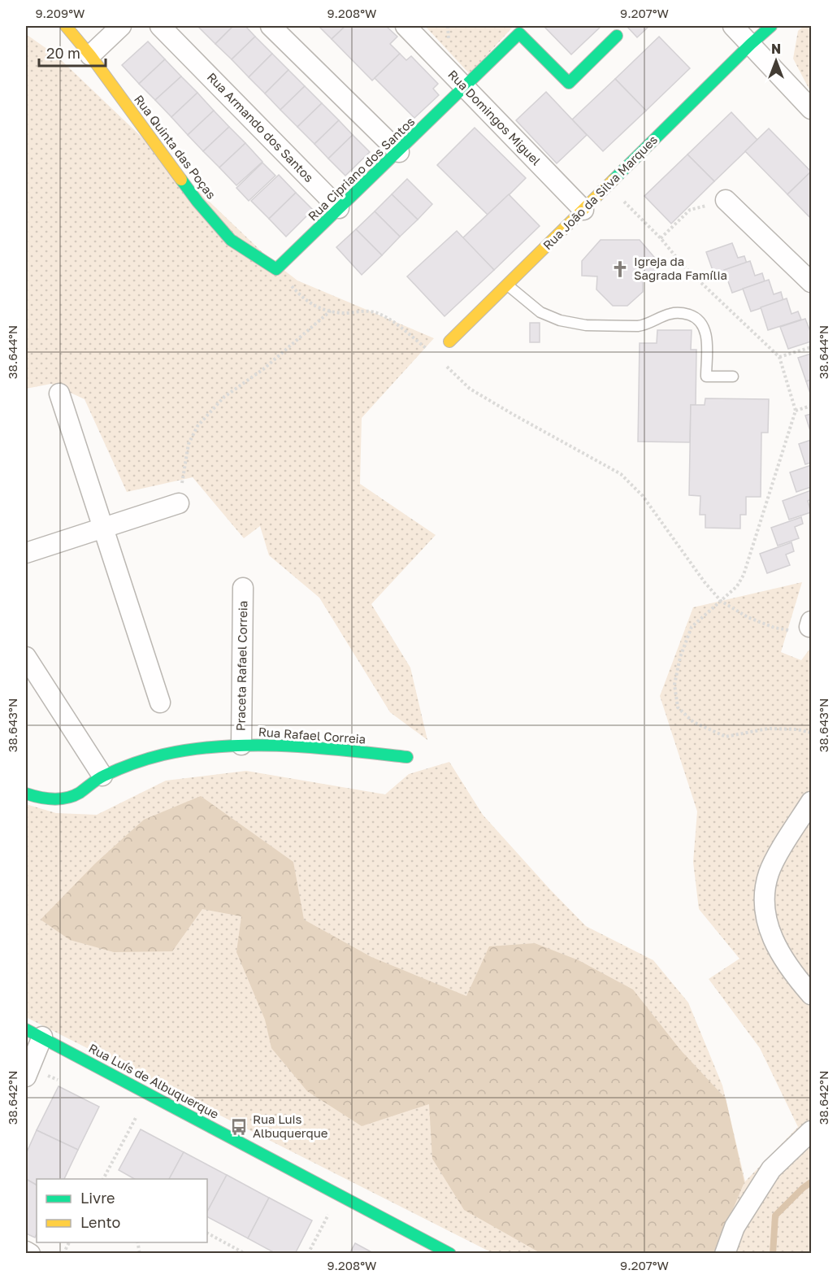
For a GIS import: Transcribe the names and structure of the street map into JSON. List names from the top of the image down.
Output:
{
  "streets": {
    "street": [
      "Rua Domingos Miguel",
      "Rua Armando dos Santos",
      "Rua Quinta das Poças",
      "Rua Cipriano dos Santos",
      "Rua João da Silva Marques",
      "Praceta Rafael Correia",
      "Rua Rafael Correia",
      "Rua Luís de Albuquerque"
    ]
  },
  "crossings": [
    ["Rua Domingos Miguel", "Rua Cipriano dos Santos"],
    ["Rua Domingos Miguel", "Rua João da Silva Marques"],
    ["Rua Armando dos Santos", "Rua Cipriano dos Santos"],
    ["Rua Quinta das Poças", "Rua Cipriano dos Santos"],
    ["Praceta Rafael Correia", "Rua Rafael Correia"]
  ],
  "places": {
    "church": ["Igreja da Sagrada Família"],
    "bus stop": ["Rua Luis Albuquerque"]
  },
  "legend": ["Livre", "Lento"],
  "scale_bar": "20 m",
  "north": "top",
  "coordinates": [
    "9.209°W",
    "9.208°W",
    "9.207°W",
    "38.644°N",
    "38.643°N",
    "38.642°N"
  ]
}
